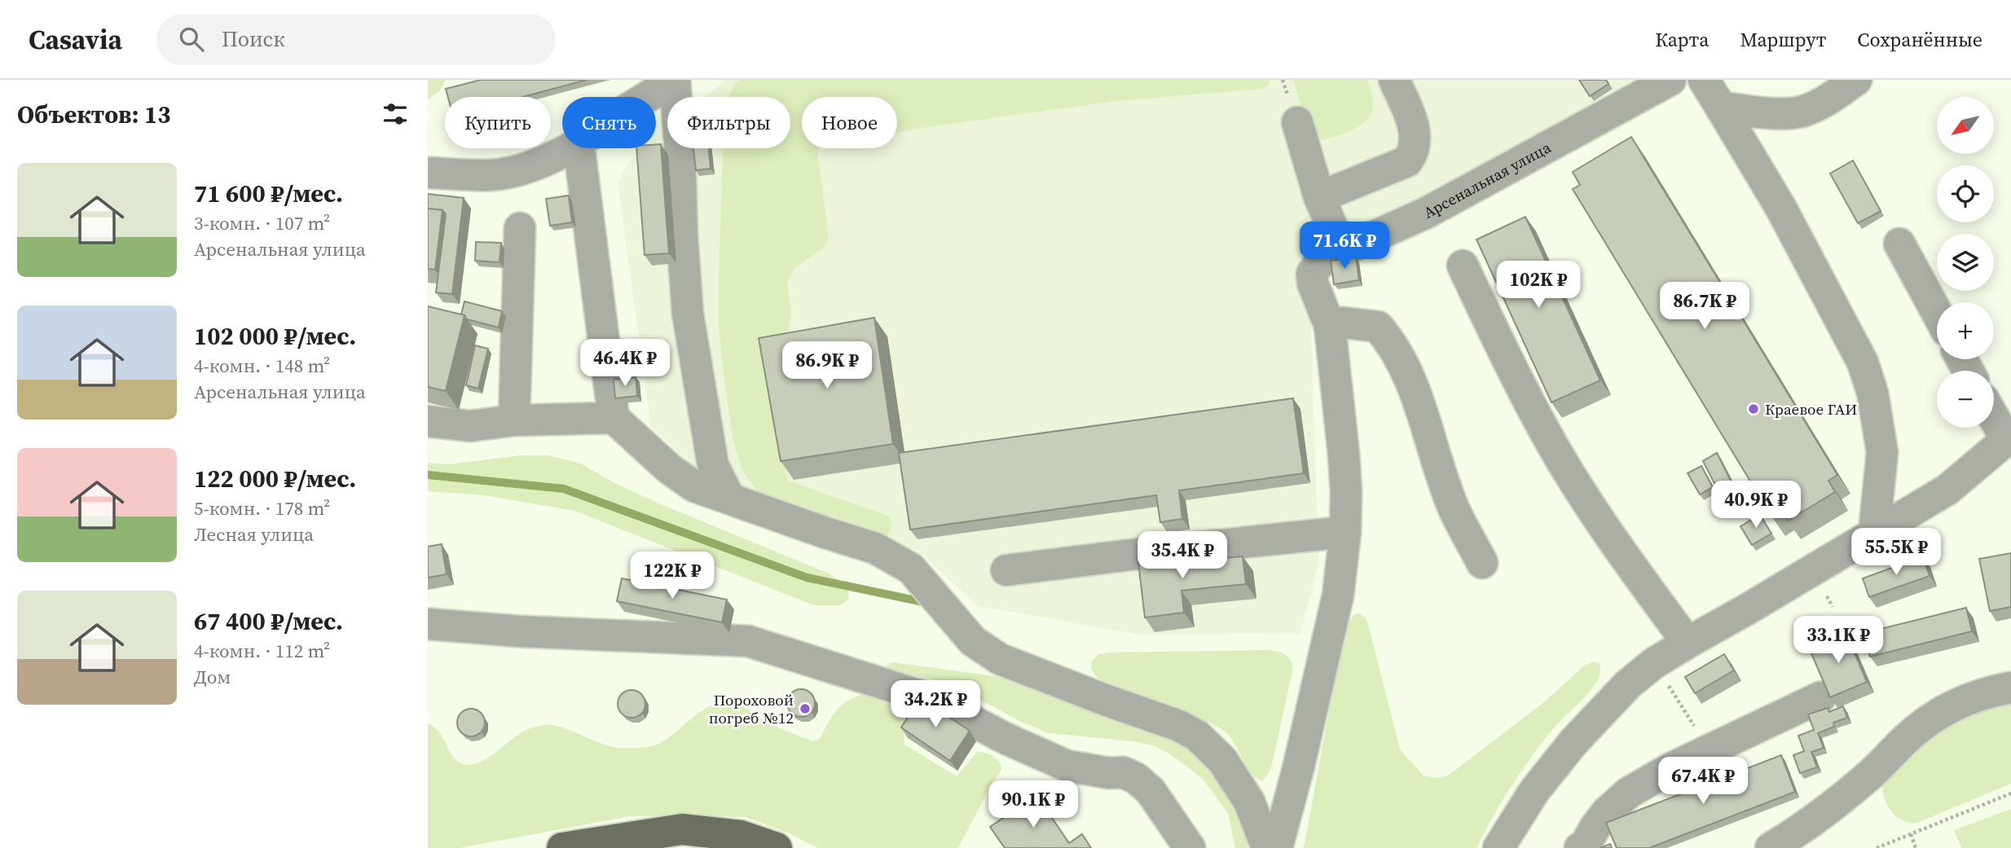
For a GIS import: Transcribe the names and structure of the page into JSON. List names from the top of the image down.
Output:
{
  "streets": {
    "street": ["Арсенальная улица"]
  },
  "places": ["Краевое ГАИ", "Пороховой погреб №12"],
  "north": "bottom left",
  "page": {
    "header": "Casavia",
    "search": "Поиск",
    "nav": ["Карта", "Маршрут", "Сохранённые"],
    "heading": "Объектов: 13",
    "map_buttons": ["+", "−"],
    "chip": [
      "Купить",
      "Снять",
      "Фильтры",
      "Новое"
    ],
    "list": [
      {
        "name": "71 600 ₽/мес.",
        "note": "3-комн. · 107 m² · Арсенальная улица"
      },
      {
        "name": "102 000 ₽/мес.",
        "note": "4-комн. · 148 m² · Арсенальная улица"
      },
      {
        "name": "122 000 ₽/мес.",
        "note": "5-комн. · 178 m² · Лесная улица"
      },
      {
        "name": "67 400 ₽/мес.",
        "note": "4-комн. · 112 m² · Дом"
      }
    ],
    "price": [
      "71.6K ₽",
      "102K ₽",
      "86.7K ₽",
      "46.4K ₽",
      "86.9K ₽",
      "40.9K ₽",
      "55.5K ₽",
      "35.4K ₽",
      "122K ₽",
      "33.1K ₽",
      "34.2K ₽",
      "67.4K ₽",
      "90.1K ₽"
    ]
  }
}
